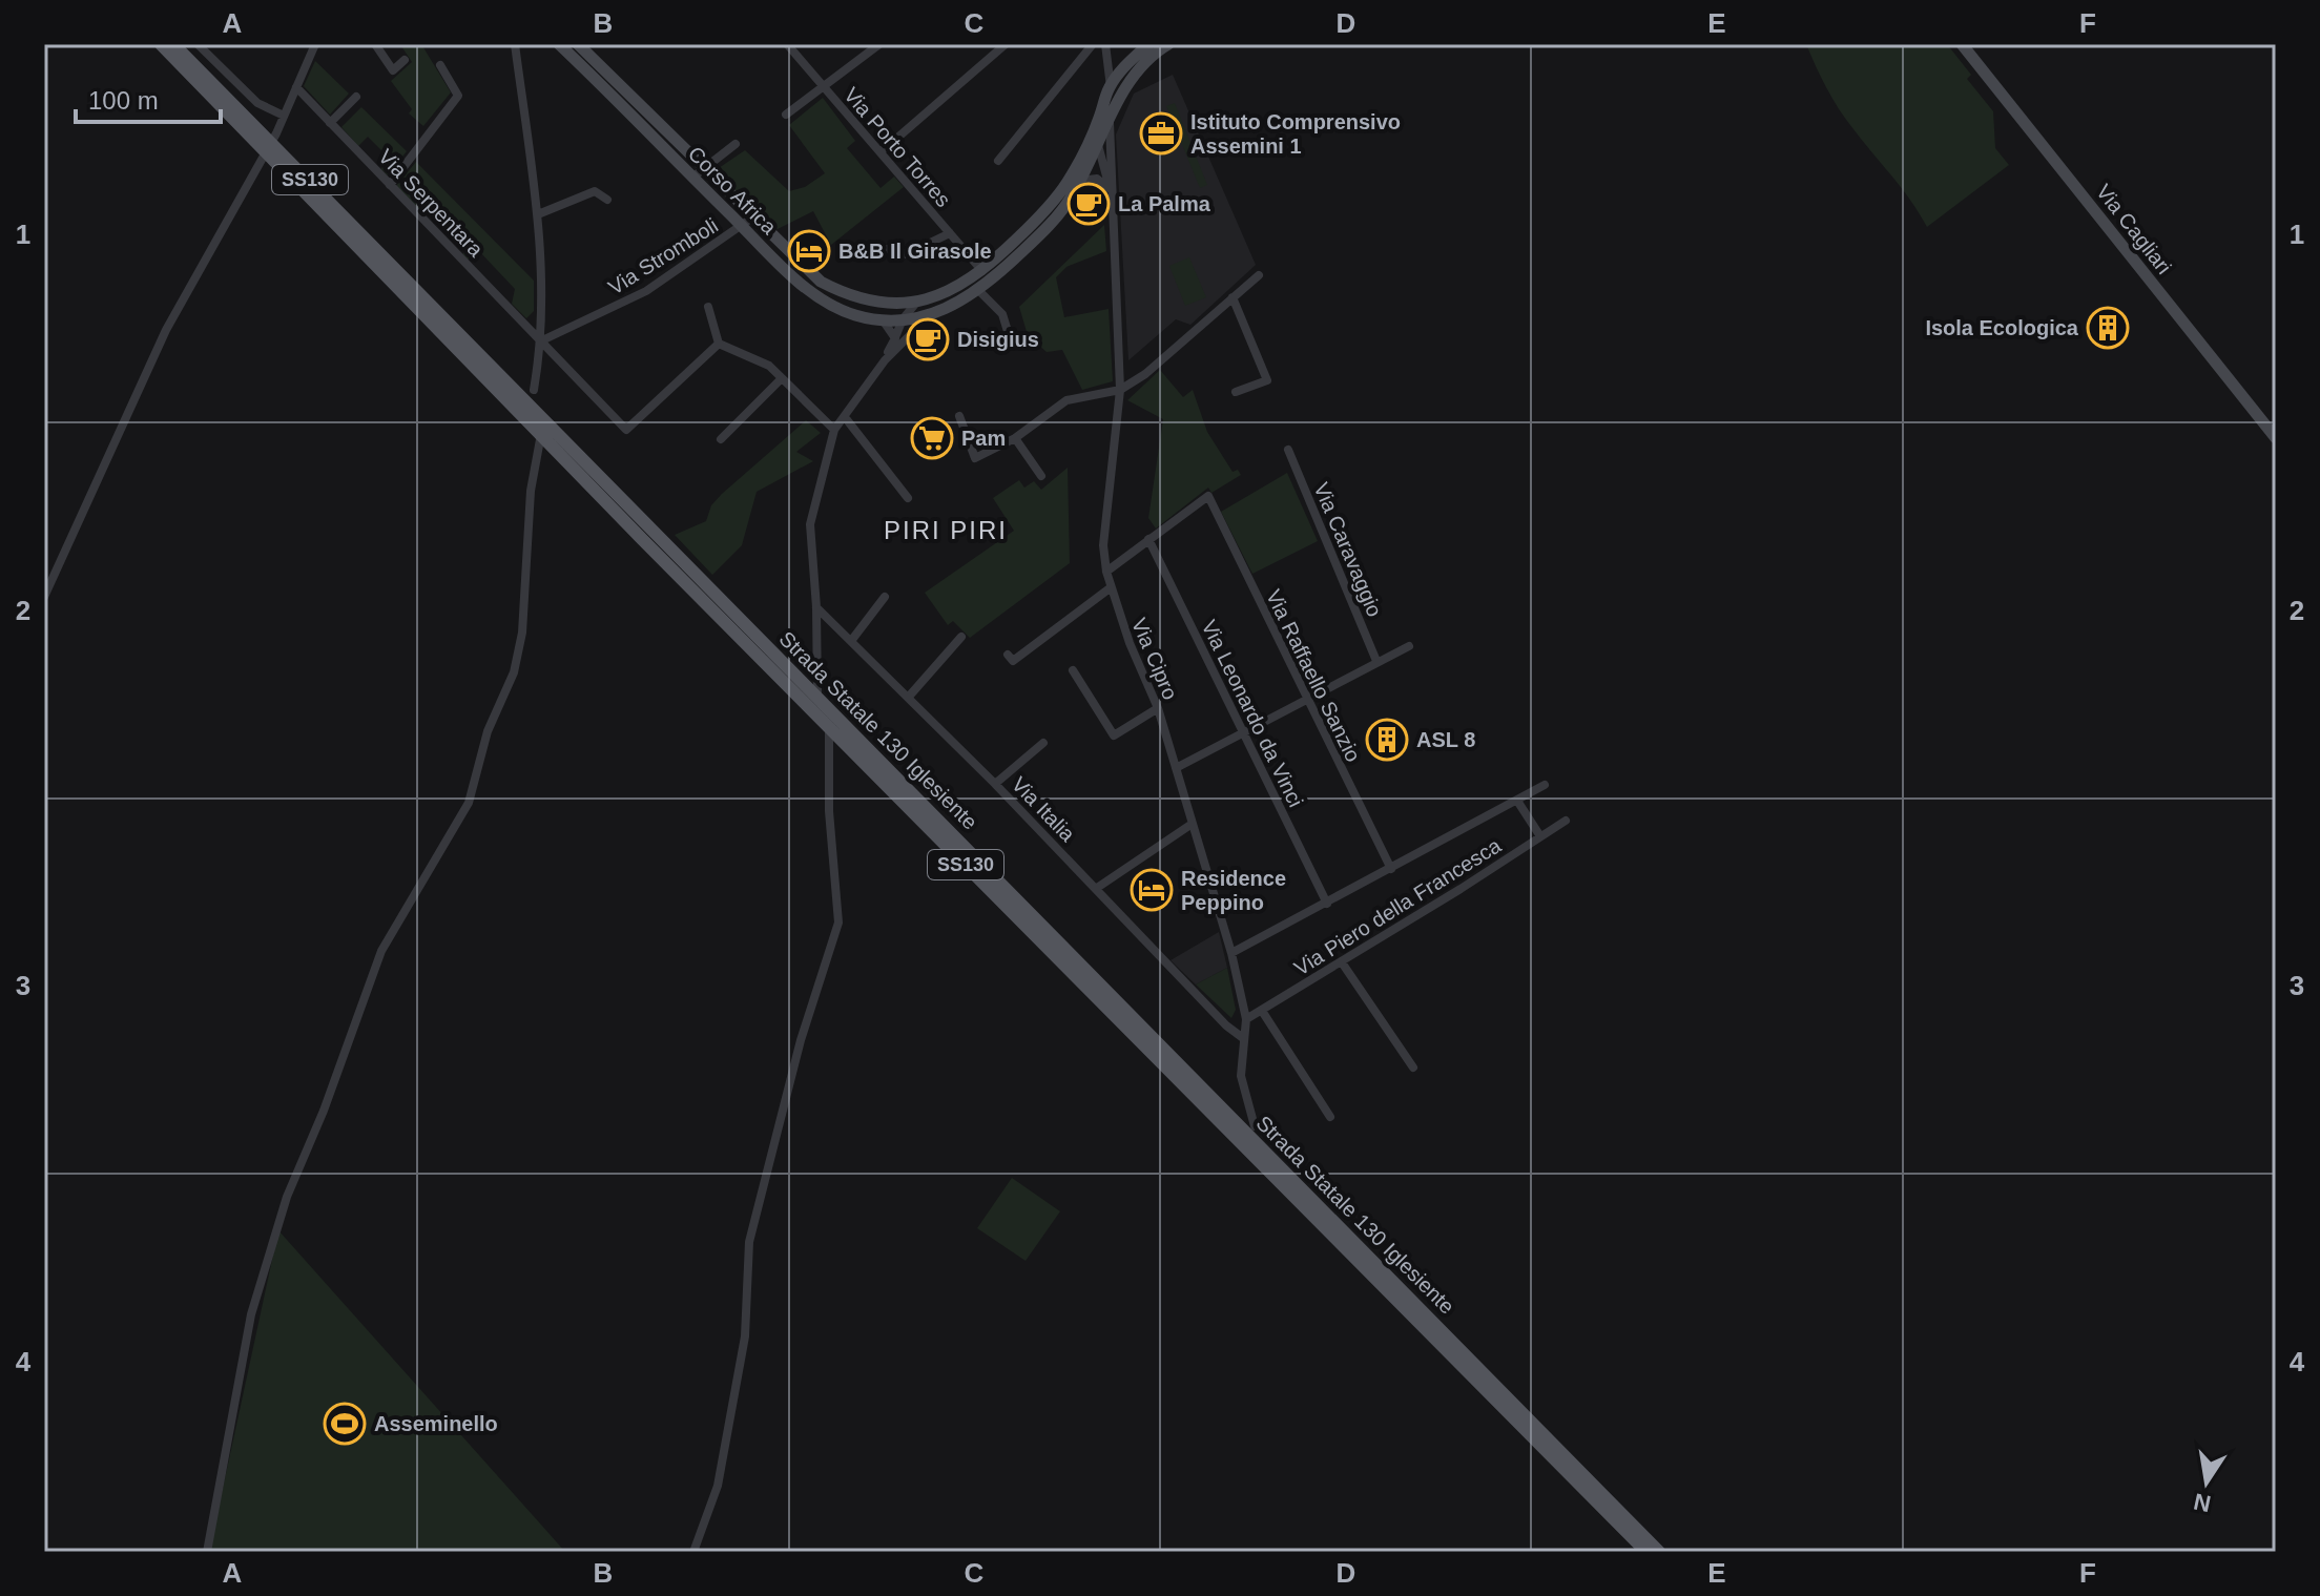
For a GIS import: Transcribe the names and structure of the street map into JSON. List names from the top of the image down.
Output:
{
  "streets": {
    "main road": ["SS130", "Strada Statale 130 Iglesiente"],
    "street": [
      "Via Porto Torres",
      "Corso Africa",
      "Via Serpentara",
      "Via Cagliari",
      "Via Stromboli",
      "Via Caravaggio",
      "Via Cipro",
      "Via Raffaello Sanzio",
      "Via Leonardo da Vinci",
      "Via Italia",
      "Via Piero della Francesca"
    ]
  },
  "crossings": [
    ["Via Porto Torres", "Corso Africa"],
    ["Corso Africa", "Via Stromboli"],
    ["Corso Africa", "Via Cipro"],
    ["Via Serpentara", "Via Stromboli"],
    ["Via Cipro", "Via Italia"],
    ["Via Cipro", "Via Piero della Francesca"],
    ["Via Raffaello Sanzio", "Via Leonardo da Vinci"]
  ],
  "districts": ["PIRI PIRI"],
  "places": {
    "office": ["Istituto Comprensivo Assemini 1"],
    "cafe": ["La Palma", "Disigius"],
    "hotel": ["B&B Il Girasole", "Residence Peppino"],
    "building": ["Isola Ecologica", "ASL 8"],
    "supermarket": ["Pam"],
    "sports": ["Asseminello"]
  },
  "scale_bar": "100 m",
  "north": "bottom",
  "grid": {
    "columns": [
      "A",
      "B",
      "C",
      "D",
      "E",
      "F"
    ],
    "rows": [
      "1",
      "2",
      "3",
      "4"
    ]
  }
}
